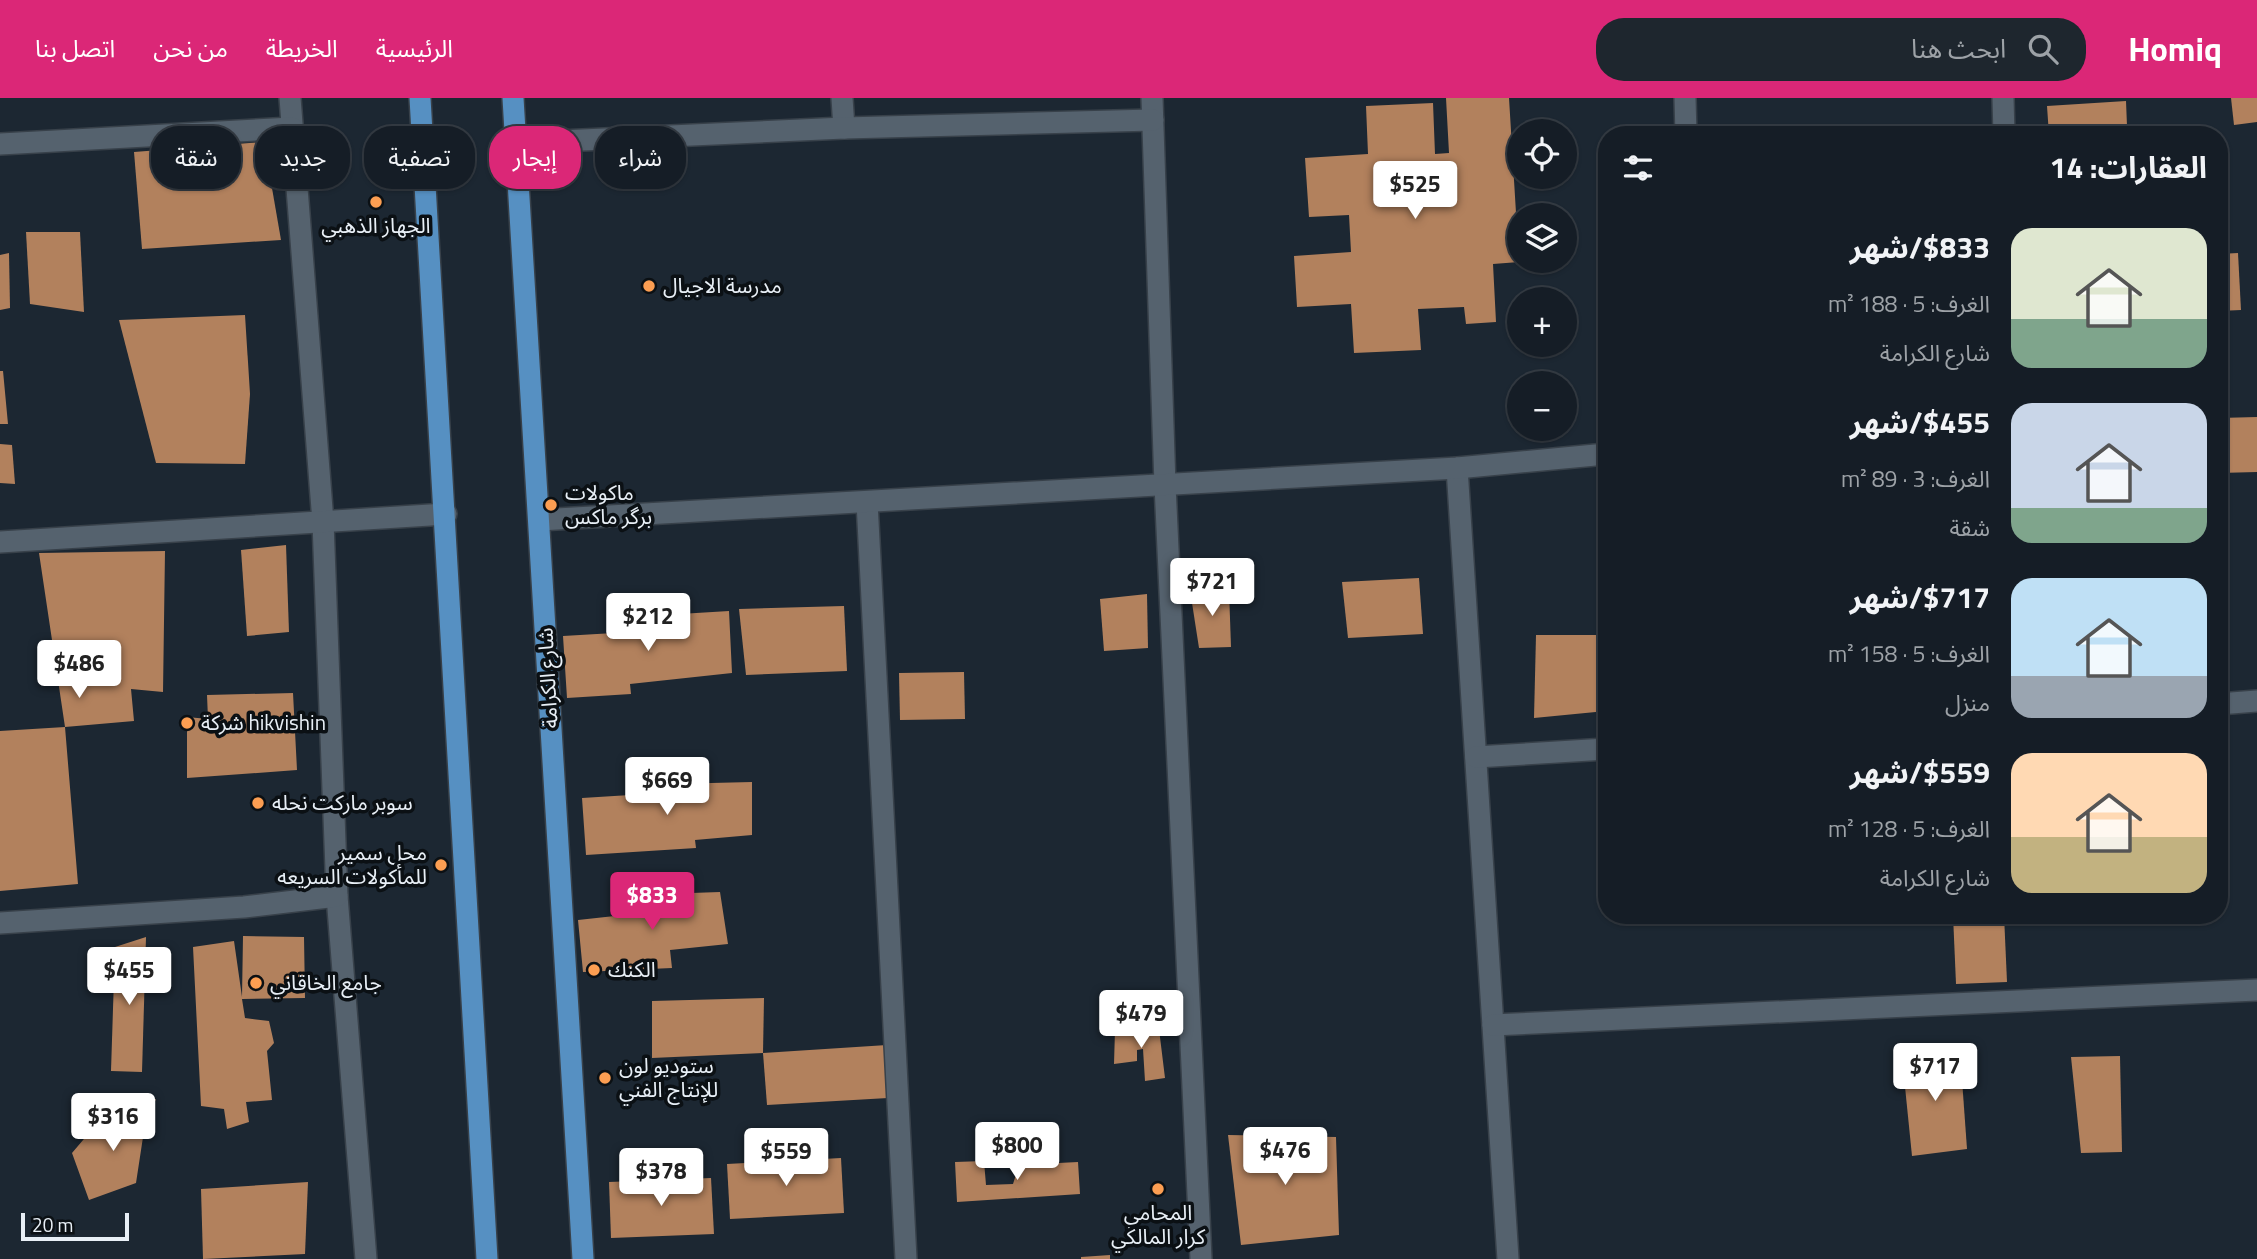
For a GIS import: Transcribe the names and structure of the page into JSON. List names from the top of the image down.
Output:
{
  "streets": {
    "main road": ["شارع الكرامة"]
  },
  "places": [
    "الجهاز الذهبي",
    "مدرسة الاجيال",
    "ماكولات برگر ماكس",
    "شركة hikvishin",
    "سوبر ماركت نحله",
    "محل سمير للمأكولات السريعه",
    "الكنك",
    "جامع الخاقاني",
    "ستوديو لون للإنتاج الفني",
    "المحامي كرار المالكي"
  ],
  "scale_bar": "20 m",
  "page": {
    "header": "Homiq",
    "search": "ابحث هنا",
    "nav": [
      "الرئيسية",
      "الخريطة",
      "من نحن",
      "اتصل بنا"
    ],
    "map_buttons": ["+", "−"],
    "chip": [
      "شراء",
      "إيجار",
      "تصفية",
      "جديد",
      "شقة"
    ],
    "heading": "العقارات: 14",
    "price": [
      "$525",
      "$721",
      "$212",
      "$486",
      "$669",
      "$833",
      "$455",
      "$479",
      "$717",
      "$316",
      "$800",
      "$476",
      "$559",
      "$378"
    ],
    "list": [
      {
        "name": "$833/شهر",
        "note": "الغرف: 5 · 188 m² · شارع الكرامة"
      },
      {
        "name": "$455/شهر",
        "note": "الغرف: 3 · 89 m² · شقة"
      },
      {
        "name": "$717/شهر",
        "note": "الغرف: 5 · 158 m² · منزل"
      },
      {
        "name": "$559/شهر",
        "note": "الغرف: 5 · 128 m² · شارع الكرامة"
      }
    ],
    "scale": "20 m"
  }
}
